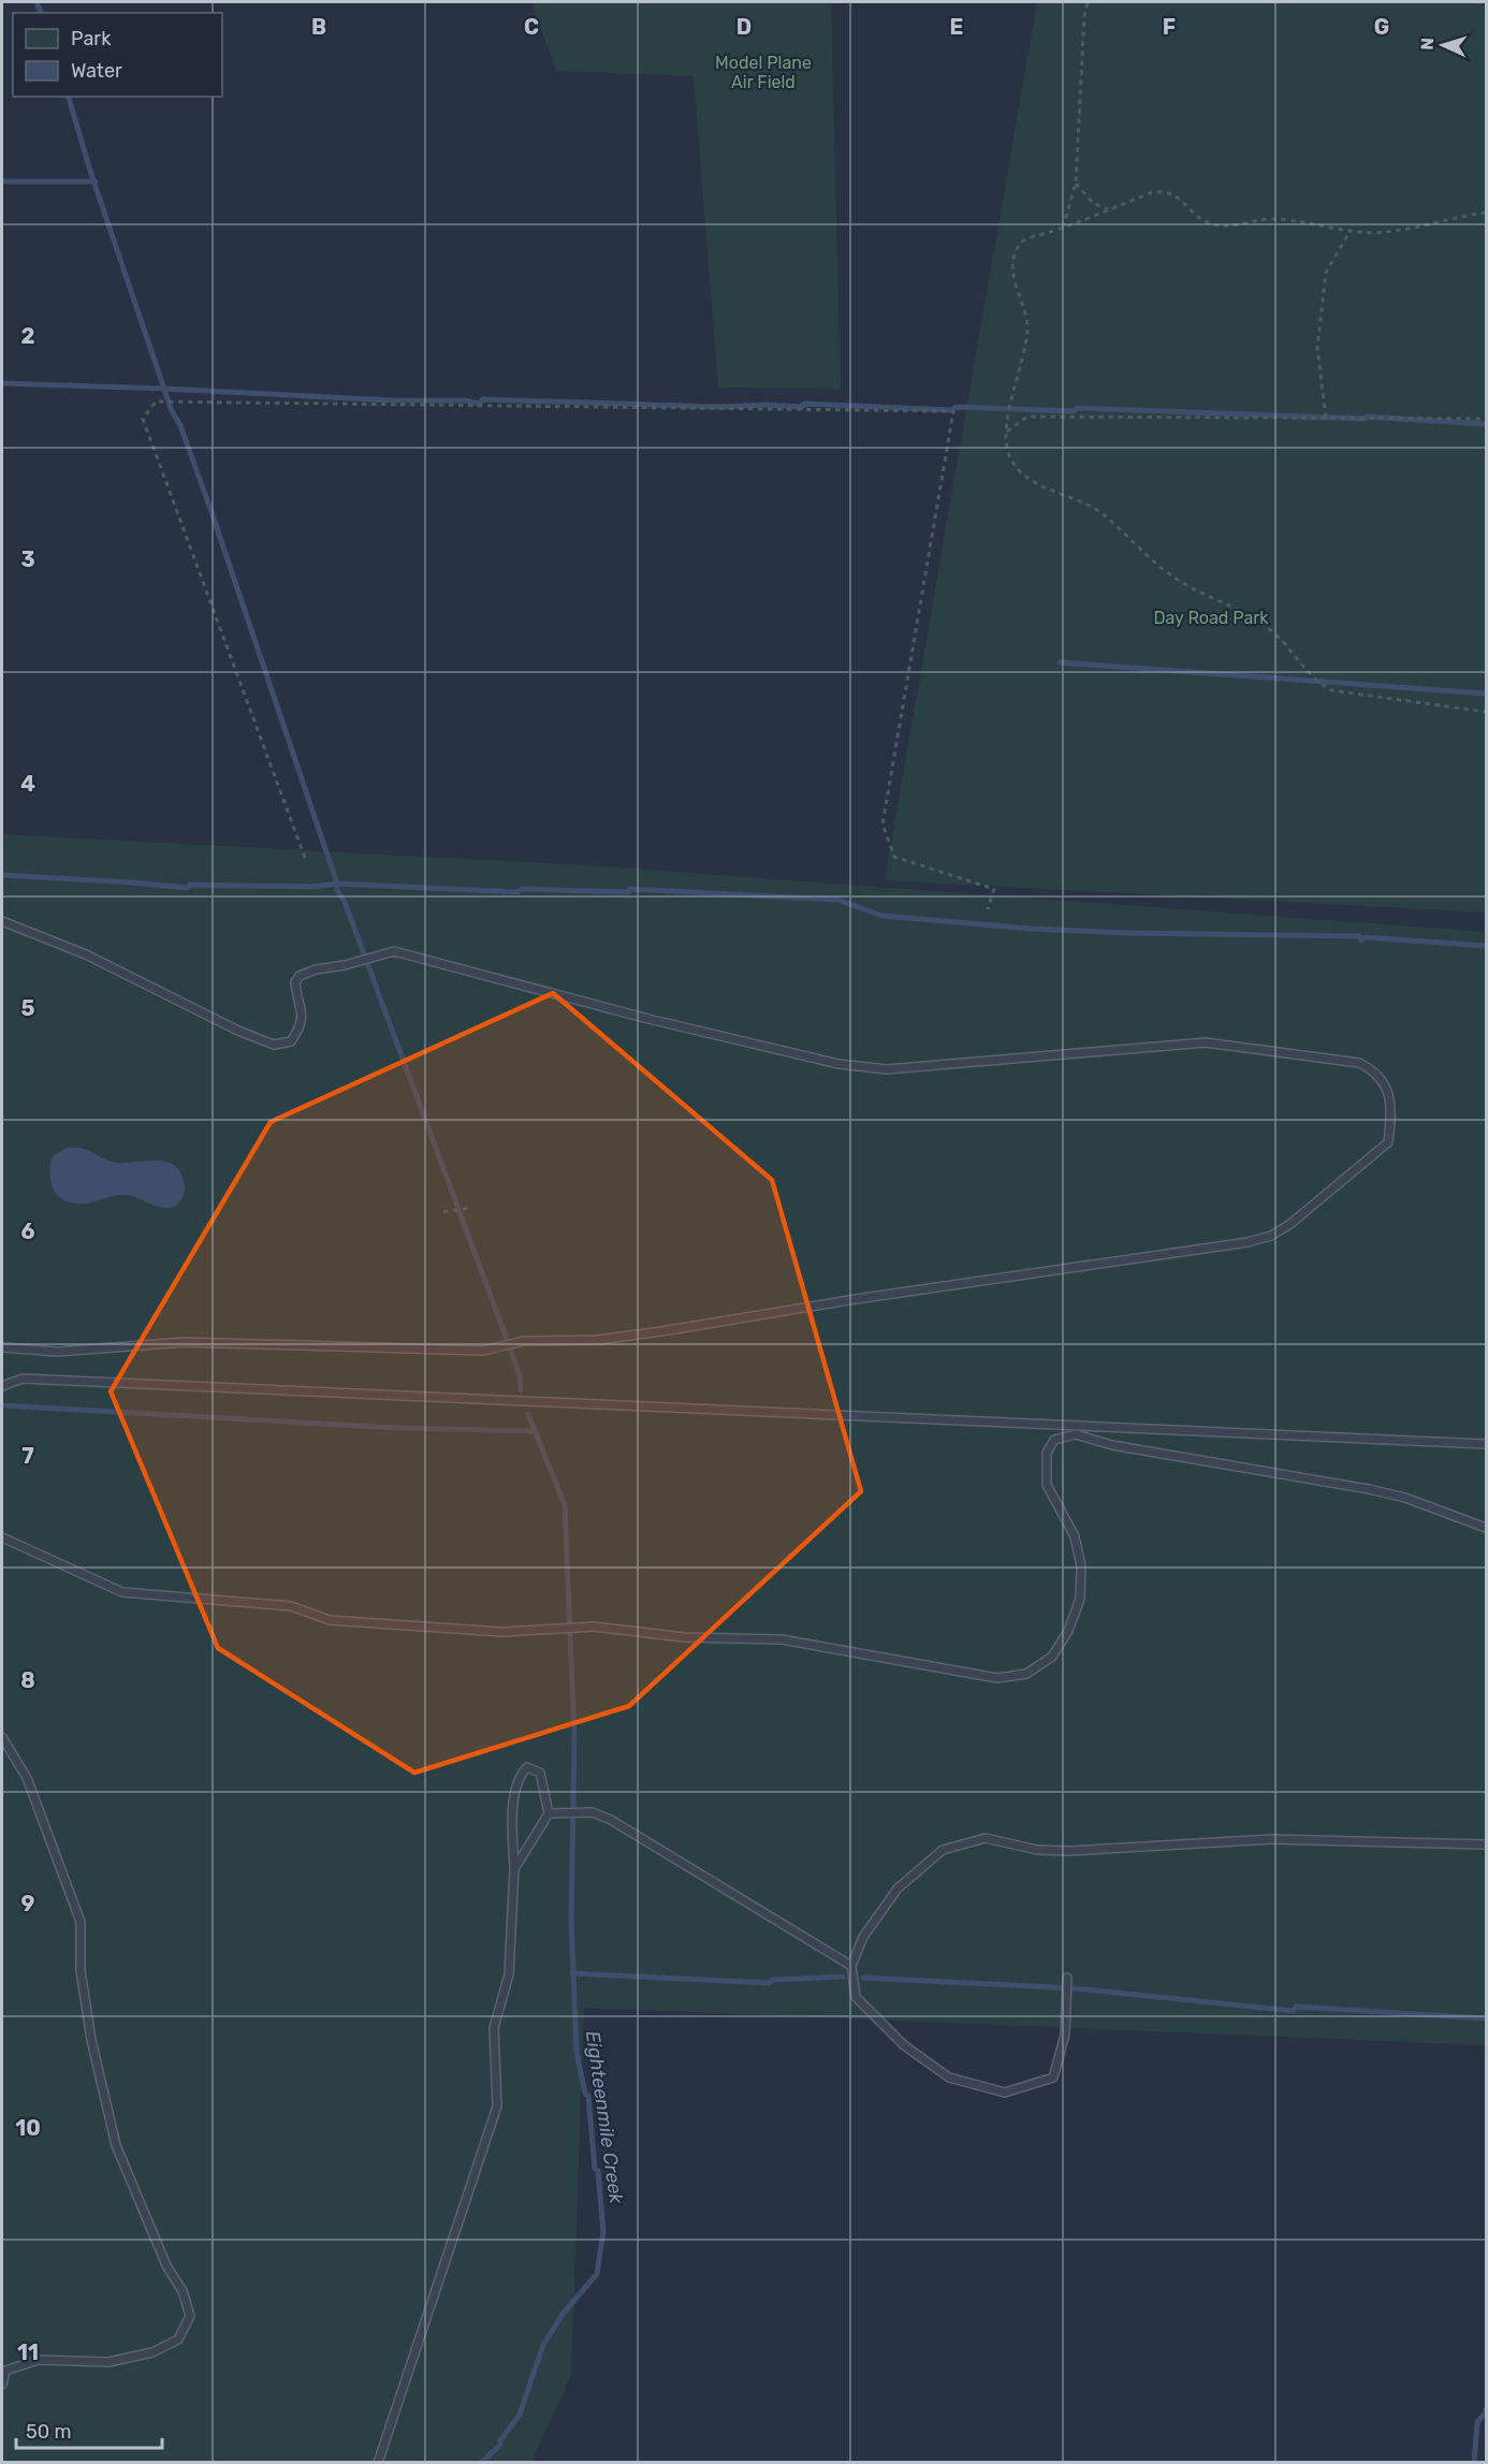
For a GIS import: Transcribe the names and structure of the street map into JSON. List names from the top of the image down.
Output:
{
  "water": ["Eighteenmile Creek"],
  "parks": ["Model Plane Air Field", "Day Road Park"],
  "legend": ["Park", "Water"],
  "scale_bar": "50 m",
  "north": "left",
  "grid": {
    "columns": [
      "B",
      "C",
      "D",
      "E",
      "F",
      "G"
    ],
    "rows": [
      "2",
      "3",
      "4",
      "5",
      "6",
      "7",
      "8",
      "9",
      "10",
      "11"
    ]
  }
}
